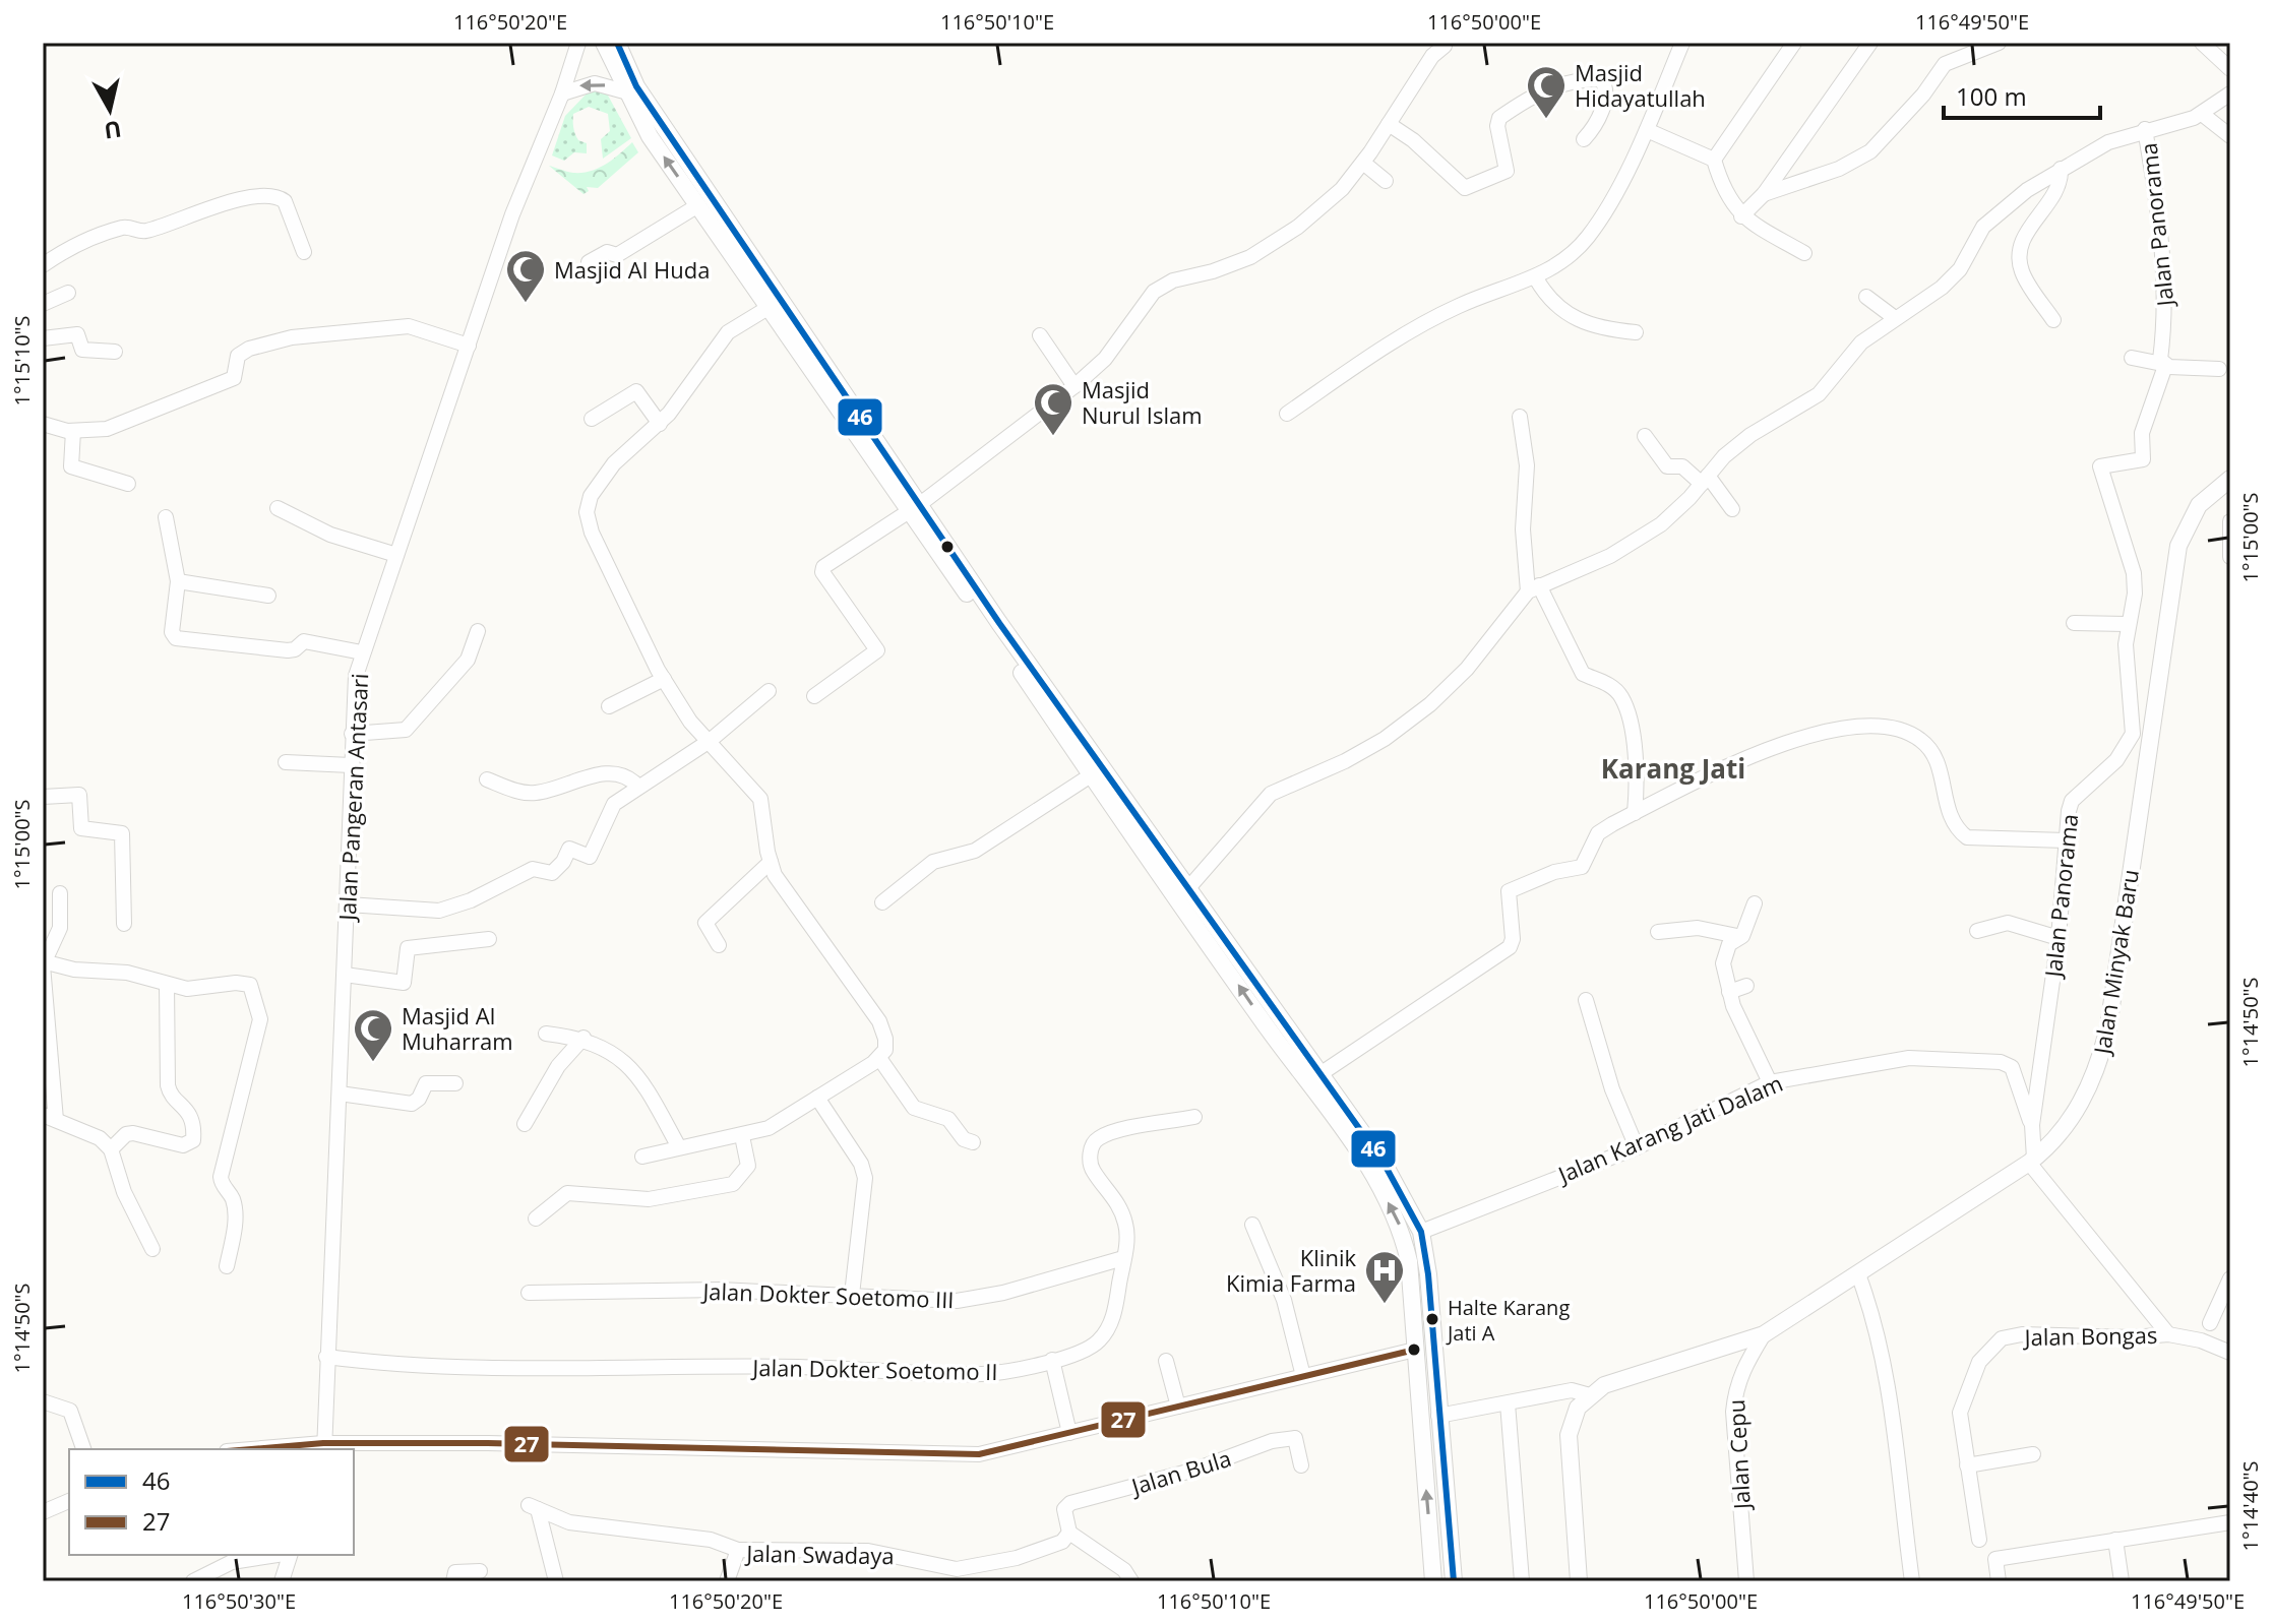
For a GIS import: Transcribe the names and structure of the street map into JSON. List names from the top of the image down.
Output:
{
  "streets": {
    "main road": ["Jalan Minyak Baru"],
    "street": [
      "Jalan Panorama",
      "Jalan Pangeran Antasari",
      "Jalan Karang Jati Dalam",
      "Jalan Dokter Soetomo III",
      "Jalan Bongas",
      "Jalan Dokter Soetomo II",
      "Jalan Cepu",
      "Jalan Bula",
      "Jalan Swadaya"
    ]
  },
  "crossings": [
    ["Jalan Panorama", "Jalan Minyak Baru"],
    ["Jalan Panorama", "Jalan Karang Jati Dalam"],
    ["Jalan Pangeran Antasari", "Jalan Dokter Soetomo II"],
    ["Jalan Minyak Baru", "Jalan Cepu"],
    ["Jalan Dokter Soetomo III", "Jalan Dokter Soetomo II"],
    ["Jalan Bula", "Jalan Swadaya"]
  ],
  "districts": ["Karang Jati"],
  "places": {
    "mosque": [
      "Masjid Hidayatullah",
      "Masjid Al Huda",
      "Masjid Nurul Islam",
      "Masjid Al Muharram"
    ],
    "hospital": ["Klinik Kimia Farma"],
    "other": ["Halte Karang Jati A"]
  },
  "lines": ["transit line 46", "transit line 27"],
  "legend": ["46", "27"],
  "scale_bar": "100 m",
  "north": "bottom",
  "coordinates": [
    "116°50'20\"E",
    "116°50'10\"E",
    "116°50'00\"E",
    "116°49'50\"E",
    "1°15'10\"S",
    "1°15'00\"S",
    "1°14'50\"S",
    "1°14'40\"S",
    "116°50'30\"E"
  ]
}
